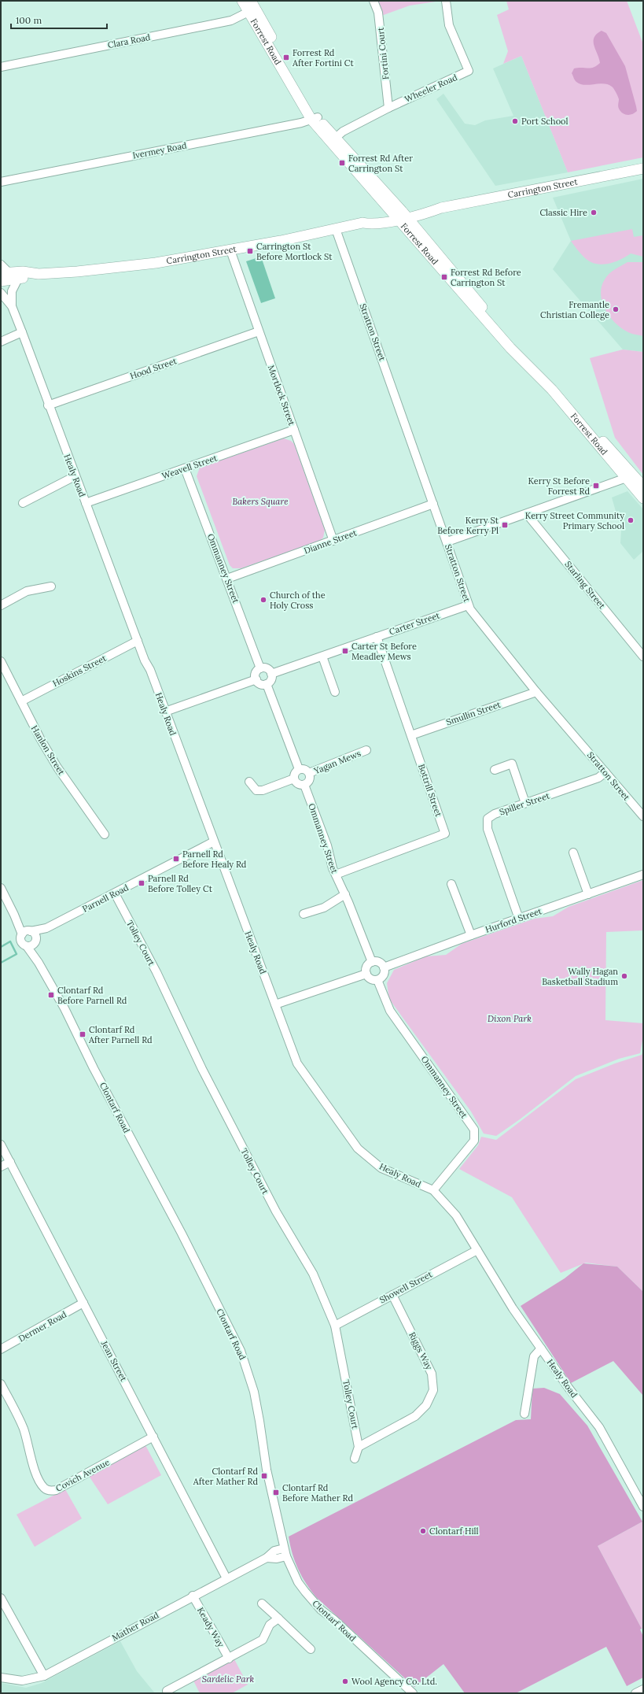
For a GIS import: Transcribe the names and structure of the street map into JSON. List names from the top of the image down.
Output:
{
  "streets": {
    "main road": ["Forrest Road", "Carrington Street"],
    "street": [
      "Clara Road",
      "Fortini Court",
      "Wheeler Road",
      "Ivermey Road",
      "Stratton Street",
      "Hood Street",
      "Mortlock Street",
      "Weavell Street",
      "Healy Road",
      "Dianne Street",
      "Ommanney Street",
      "Starling Street",
      "Carter Street",
      "Hoskins Street",
      "Smullin Street",
      "Hanlon Street",
      "Yagan Mews",
      "Bottrill Street",
      "Spiller Street",
      "Parnell Road",
      "Hurford Street",
      "Tolley Court",
      "Clontarf Road",
      "Showell Street",
      "Dermer Road",
      "Riggs Way",
      "Jean Street",
      "Covich Avenue",
      "Mather Road",
      "Keady Way"
    ]
  },
  "crossings": [
    ["Clara Road", "Forrest Road"],
    ["Forrest Road", "Wheeler Road"],
    ["Forrest Road", "Ivermey Road"],
    ["Forrest Road", "Carrington Street"],
    ["Fortini Court", "Wheeler Road"],
    ["Carrington Street", "Stratton Street"],
    ["Carrington Street", "Mortlock Street"],
    ["Carrington Street", "Healy Road"],
    ["Stratton Street", "Dianne Street"],
    ["Stratton Street", "Carter Street"],
    ["Stratton Street", "Smullin Street"],
    ["Stratton Street", "Spiller Street"],
    ["Hood Street", "Mortlock Street"],
    ["Hood Street", "Healy Road"],
    ["Mortlock Street", "Weavell Street"],
    ["Mortlock Street", "Dianne Street"],
    ["Weavell Street", "Healy Road"],
    ["Weavell Street", "Ommanney Street"],
    ["Healy Road", "Ommanney Street"],
    ["Healy Road", "Hoskins Street"],
    ["Healy Road", "Parnell Road"],
    ["Healy Road", "Showell Street"],
    ["Dianne Street", "Ommanney Street"],
    ["Ommanney Street", "Carter Street"],
    ["Ommanney Street", "Yagan Mews"],
    ["Ommanney Street", "Bottrill Street"],
    ["Ommanney Street", "Hurford Street"],
    ["Carter Street", "Bottrill Street"],
    ["Hoskins Street", "Hanlon Street"],
    ["Smullin Street", "Bottrill Street"],
    ["Spiller Street", "Hurford Street"],
    ["Parnell Road", "Tolley Court"],
    ["Parnell Road", "Clontarf Road"],
    ["Tolley Court", "Showell Street"],
    ["Tolley Court", "Riggs Way"],
    ["Clontarf Road", "Mather Road"],
    ["Showell Street", "Riggs Way"],
    ["Dermer Road", "Jean Street"],
    ["Jean Street", "Covich Avenue"],
    ["Jean Street", "Mather Road"],
    ["Mather Road", "Keady Way"]
  ],
  "parks": ["Bakers Square", "Dixon Park", "Sardelic Park"],
  "places": {
    "transit": [
      "Forrest Rd After Fortini Ct",
      "Forrest Rd After Carrington St",
      "Carrington St Before Mortlock St",
      "Forrest Rd Before Carrington St",
      "Kerry St Before Forrest Rd",
      "Kerry St Before Kerry Pl",
      "Carter St Before Meadley Mews",
      "Parnell Rd Before Healy Rd",
      "Parnell Rd Before Tolley Ct",
      "Clontarf Rd Before Parnell Rd",
      "Clontarf Rd After Parnell Rd",
      "Clontarf Rd After Mather Rd",
      "Clontarf Rd Before Mather Rd"
    ],
    "other": [
      "Port School",
      "Classic Hire",
      "Fremantle Christian College",
      "Kerry Street Community Primary School",
      "Church of the Holy Cross",
      "Wally Hagan Basketball Stadium",
      "Clontarf Hill",
      "Wool Agency Co. Ltd."
    ]
  },
  "scale_bar": "100 m"
}
